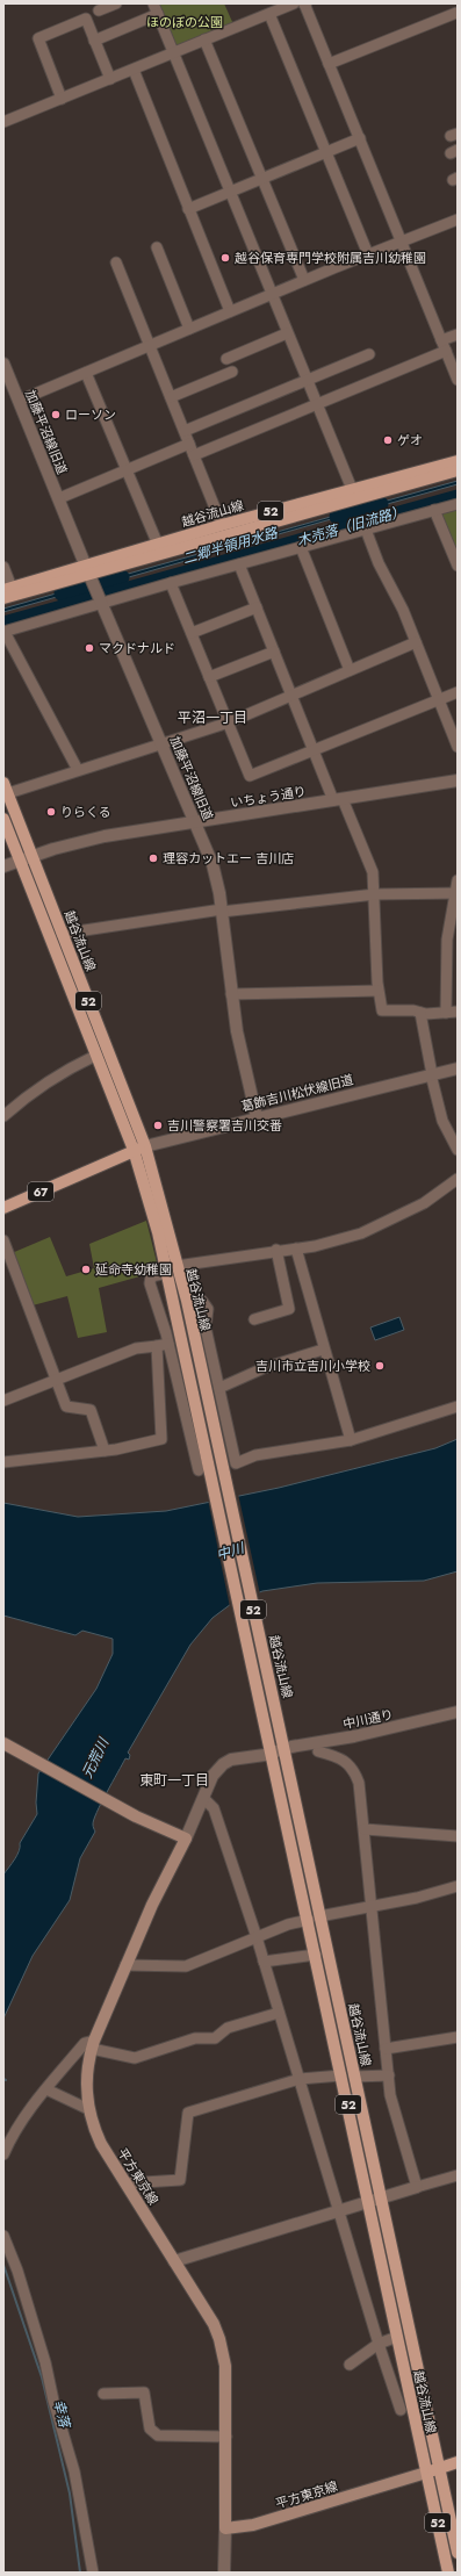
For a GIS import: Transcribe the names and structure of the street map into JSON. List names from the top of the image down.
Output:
{
  "streets": {
    "main road": [
      "52",
      "越谷流山線",
      "67",
      "平方東京線"
    ],
    "street": [
      "加藤平沼線旧道",
      "いちょう通り",
      "葛飾吉川松伏線旧道",
      "中川通り"
    ]
  },
  "crossings": [
    ["加藤平沼線旧道", "越谷流山線"],
    ["加藤平沼線旧道", "いちょう通り"],
    ["加藤平沼線旧道", "葛飾吉川松伏線旧道"],
    ["越谷流山線", "いちょう通り"],
    ["越谷流山線", "葛飾吉川松伏線旧道"],
    ["越谷流山線", "67"],
    ["越谷流山線", "中川通り"],
    ["越谷流山線", "平方東京線"],
    ["葛飾吉川松伏線旧道", "67"],
    ["中川通り", "平方東京線"]
  ],
  "districts": ["平沼一丁目", "東町一丁目"],
  "water": [
    "木売落（旧流路）",
    "二郷半領用水路",
    "中川",
    "元荒川",
    "幸落"
  ],
  "parks": ["ほのぼの公園"],
  "places": [
    "越谷保育専門学校附属吉川幼稚園",
    "ローソン",
    "ゲオ",
    "マクドナルド",
    "りらくる",
    "理容カットエー 吉川店",
    "吉川警察署吉川交番",
    "延命寺幼稚園",
    "吉川市立吉川小学校"
  ]
}
